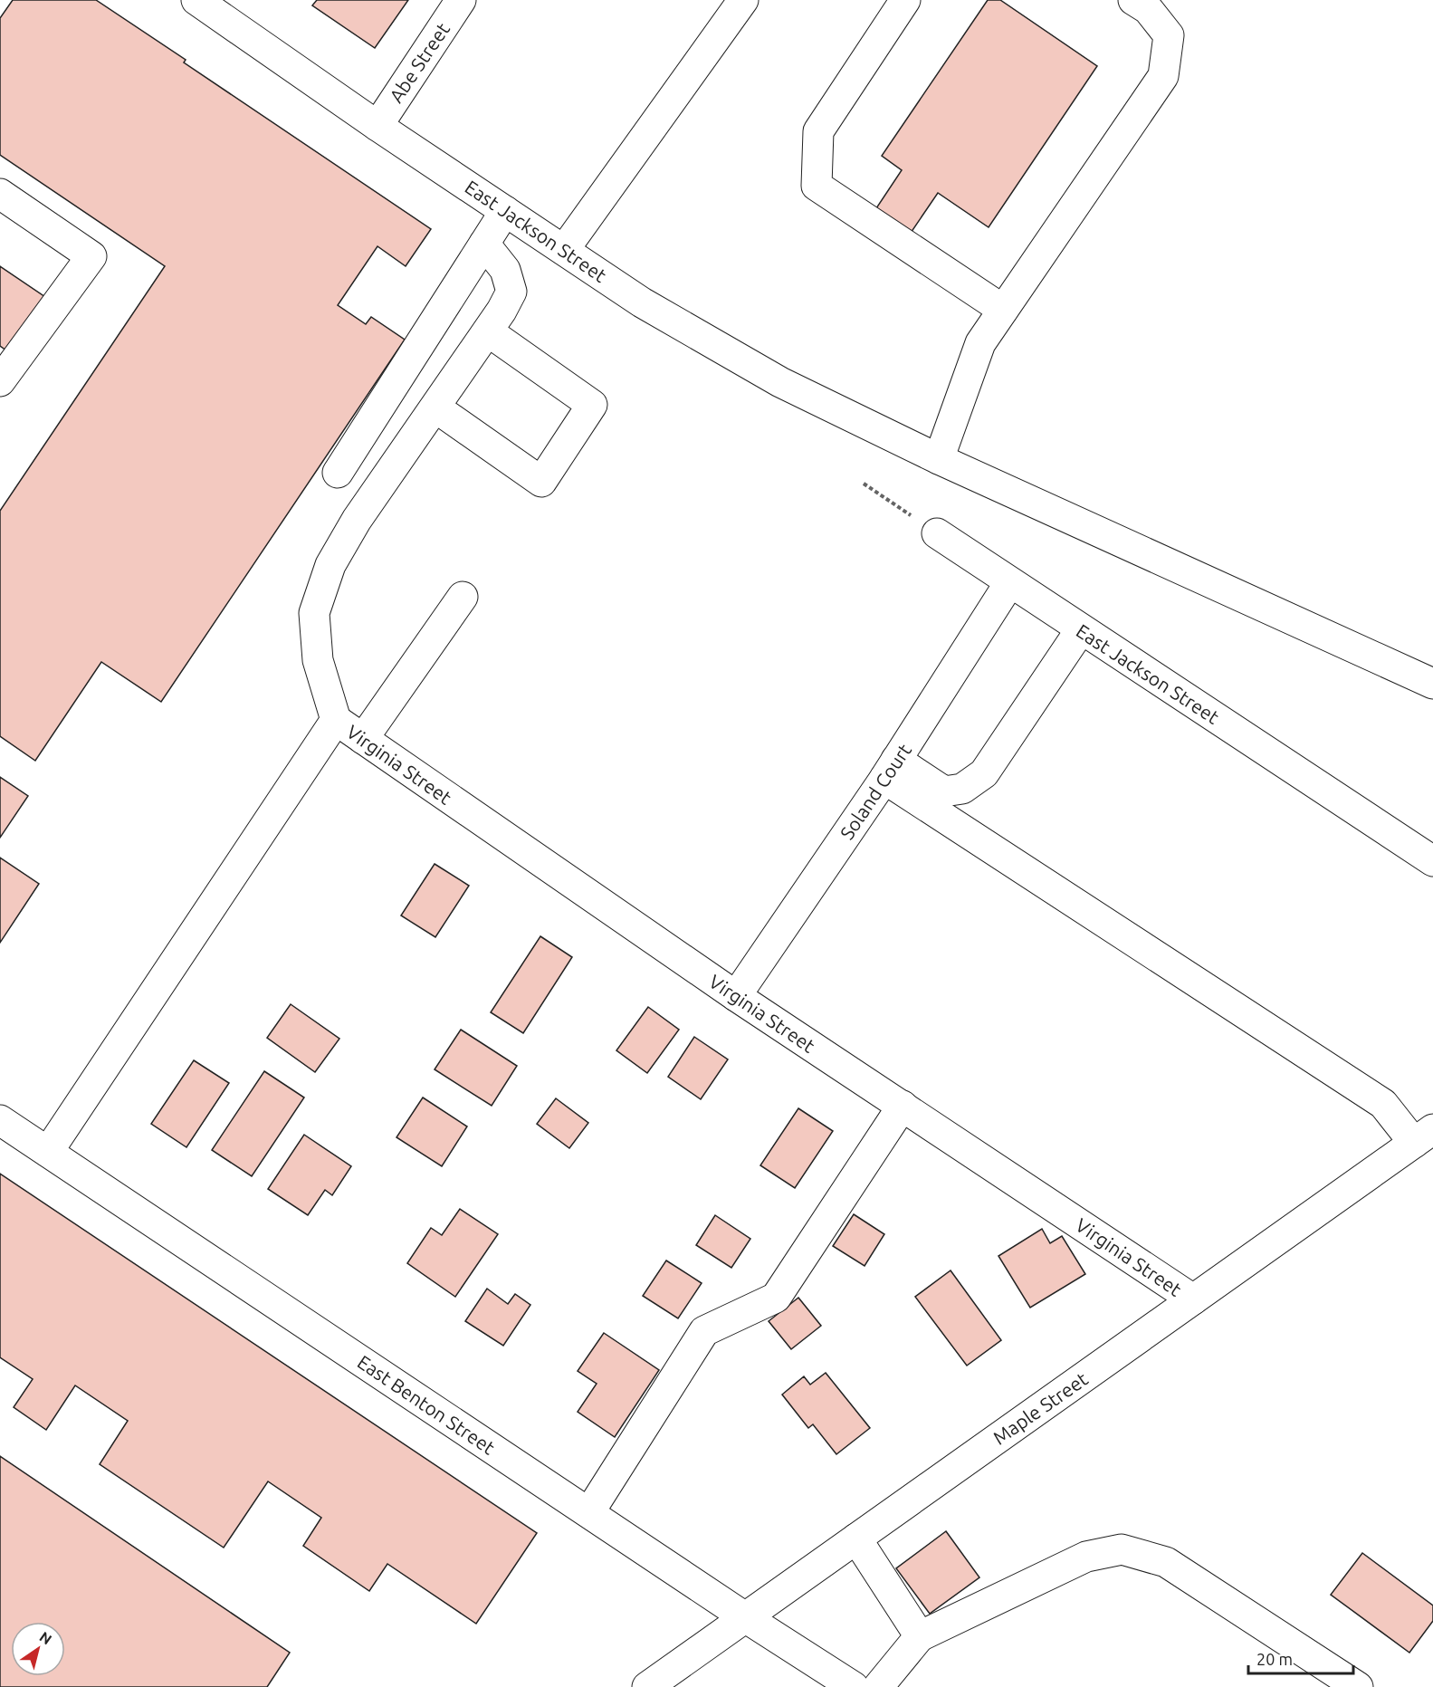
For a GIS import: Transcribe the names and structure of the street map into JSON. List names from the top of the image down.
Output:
{
  "streets": {
    "street": [
      "Abe Street",
      "East Jackson Street",
      "Virginia Street",
      "Soland Court",
      "East Benton Street",
      "Maple Street"
    ]
  },
  "crossings": [
    ["Abe Street", "East Jackson Street"],
    ["East Jackson Street", "Soland Court"],
    ["Virginia Street", "Soland Court"],
    ["Virginia Street", "Maple Street"],
    ["East Benton Street", "Maple Street"]
  ],
  "scale_bar": "20 m",
  "north": "top right"
}
